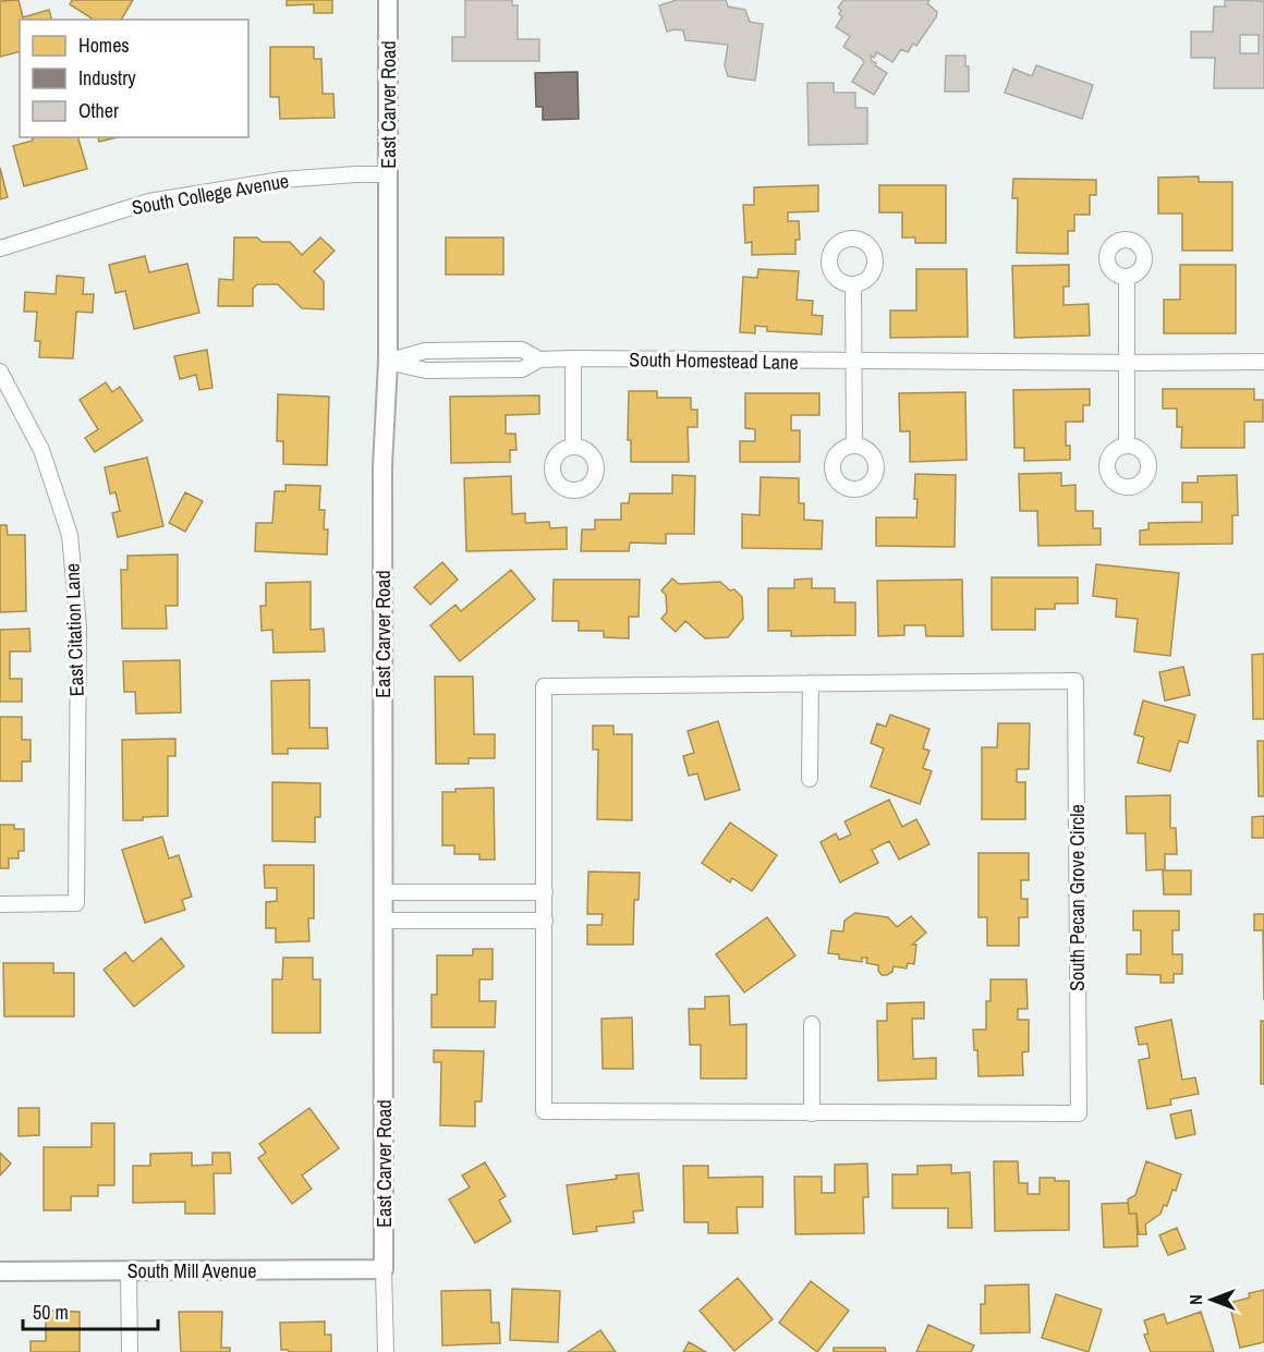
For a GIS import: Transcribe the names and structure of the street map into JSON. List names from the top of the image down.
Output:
{
  "streets": {
    "street": [
      "East Carver Road",
      "South College Avenue",
      "South Homestead Lane",
      "East Citation Lane",
      "South Pecan Grove Circle",
      "South Mill Avenue"
    ]
  },
  "crossings": [
    ["East Carver Road", "South College Avenue"],
    ["East Carver Road", "South Homestead Lane"],
    ["East Carver Road", "South Mill Avenue"]
  ],
  "legend": ["Homes", "Industry", "Other"],
  "scale_bar": "50 m",
  "north": "left"
}
